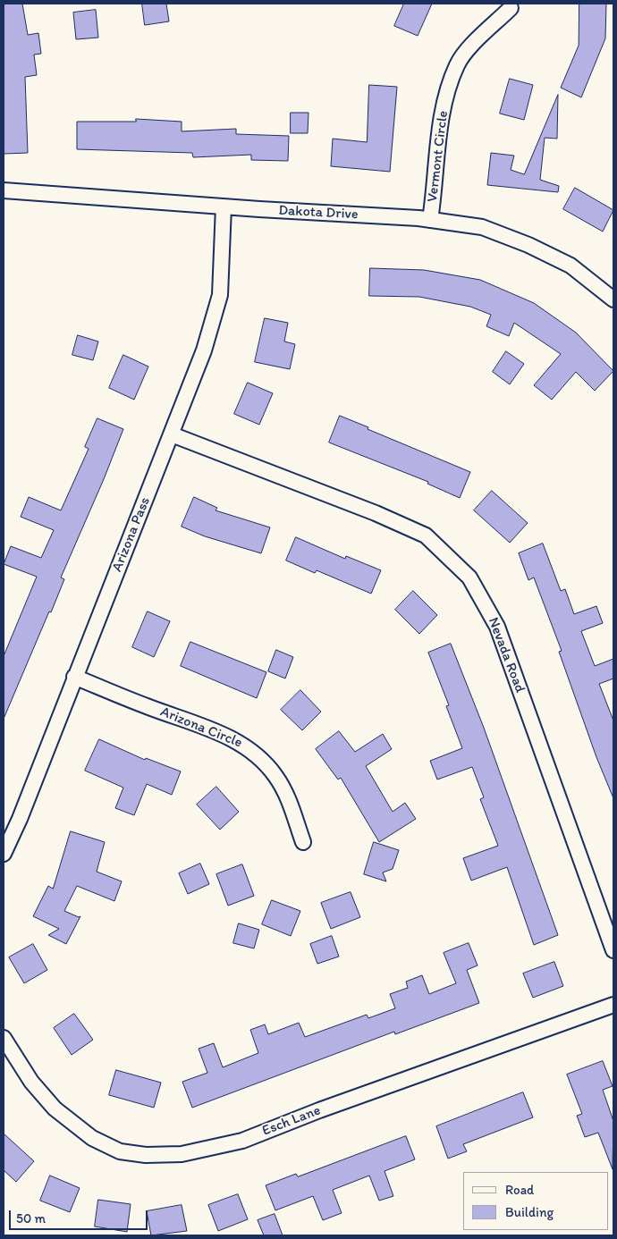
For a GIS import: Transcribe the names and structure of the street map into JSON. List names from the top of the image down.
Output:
{
  "streets": {
    "street": [
      "Vermont Circle",
      "Dakota Drive",
      "Arizona Pass",
      "Nevada Road",
      "Arizona Circle",
      "Esch Lane"
    ]
  },
  "crossings": [
    ["Vermont Circle", "Dakota Drive"],
    ["Dakota Drive", "Arizona Pass"],
    ["Arizona Pass", "Nevada Road"],
    ["Arizona Pass", "Arizona Circle"]
  ],
  "legend": ["Road", "Building"],
  "scale_bar": "50 m"
}
